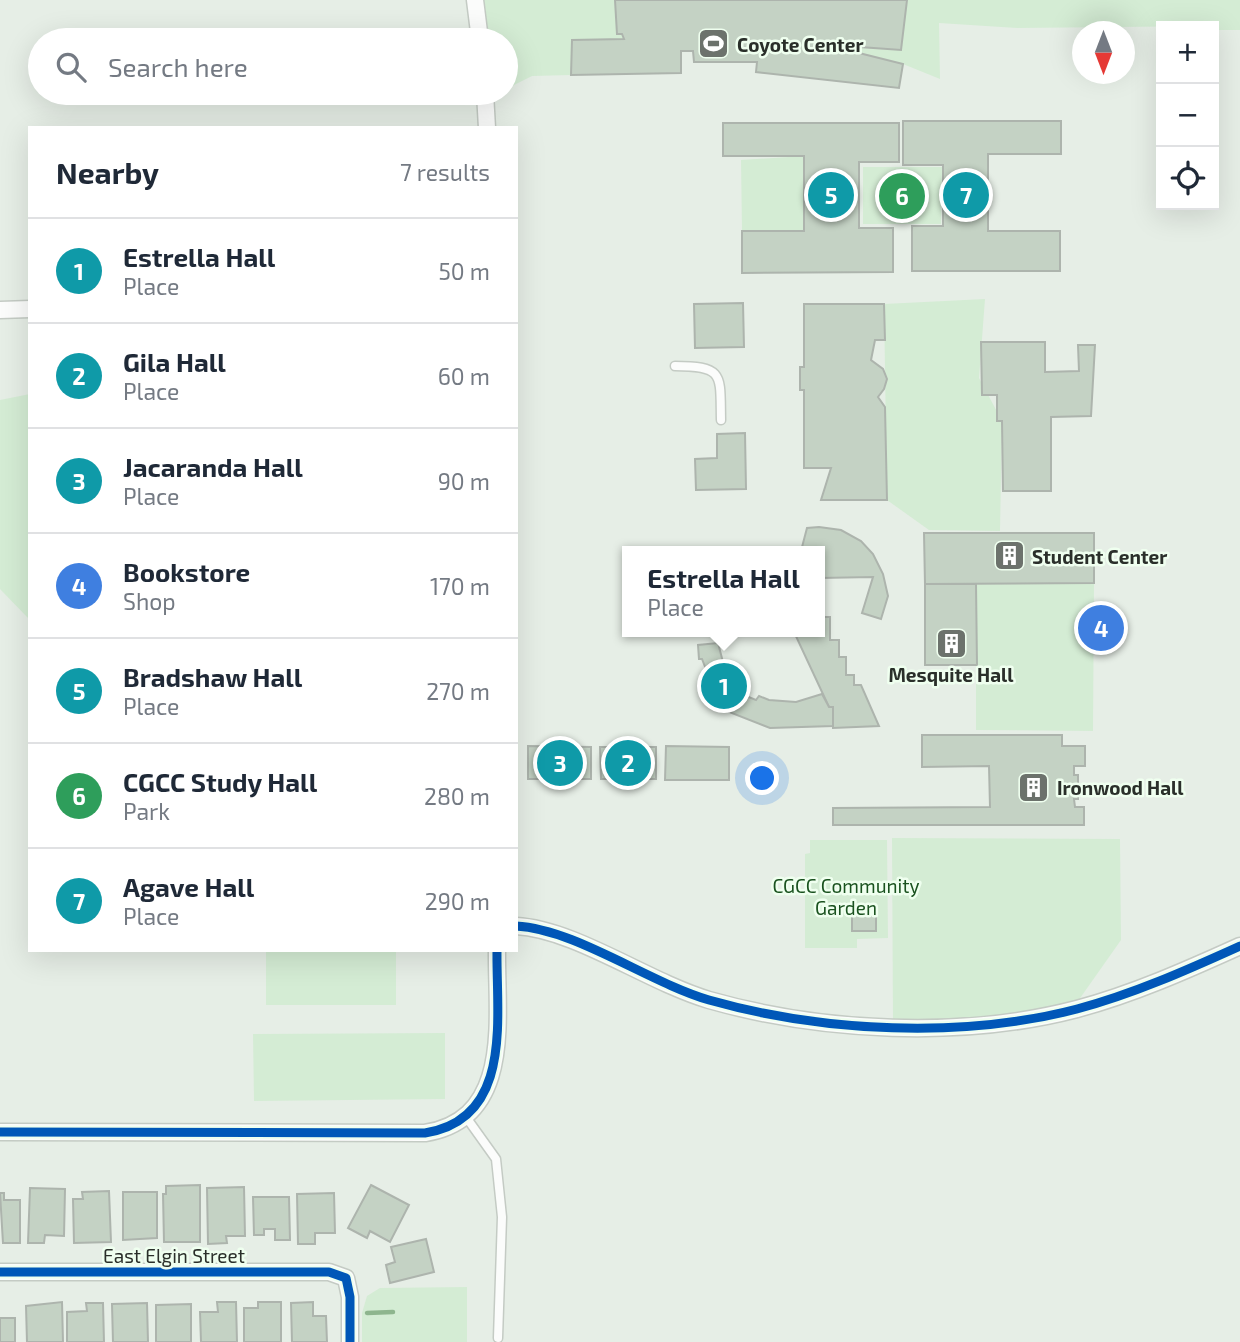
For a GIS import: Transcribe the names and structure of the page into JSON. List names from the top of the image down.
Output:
{
  "streets": {
    "street": ["East Elgin Street"]
  },
  "parks": ["CGCC Community Garden"],
  "places": {
    "sports": ["Coyote Center"],
    "building": ["Student Center", "Mesquite Hall", "Ironwood Hall"]
  },
  "north": "bottom",
  "page": {
    "map_buttons": ["+", "−"],
    "search": "Search here",
    "heading": ["Nearby", "7 results"],
    "pins": [
      "5",
      "7",
      "6",
      "4",
      "1",
      "2",
      "3"
    ],
    "list": [
      {
        "mark": "1",
        "name": "Estrella Hall",
        "note": "Place",
        "value": "50 m"
      },
      {
        "mark": "2",
        "name": "Gila Hall",
        "note": "Place",
        "value": "60 m"
      },
      {
        "mark": "3",
        "name": "Jacaranda Hall",
        "note": "Place",
        "value": "90 m"
      },
      {
        "mark": "4",
        "name": "Bookstore",
        "note": "Shop",
        "value": "170 m"
      },
      {
        "mark": "5",
        "name": "Bradshaw Hall",
        "note": "Place",
        "value": "270 m"
      },
      {
        "mark": "6",
        "name": "CGCC Study Hall",
        "note": "Park",
        "value": "280 m"
      },
      {
        "mark": "7",
        "name": "Agave Hall",
        "note": "Place",
        "value": "290 m"
      }
    ],
    "popup": ["Estrella Hall", "Place"]
  }
}
